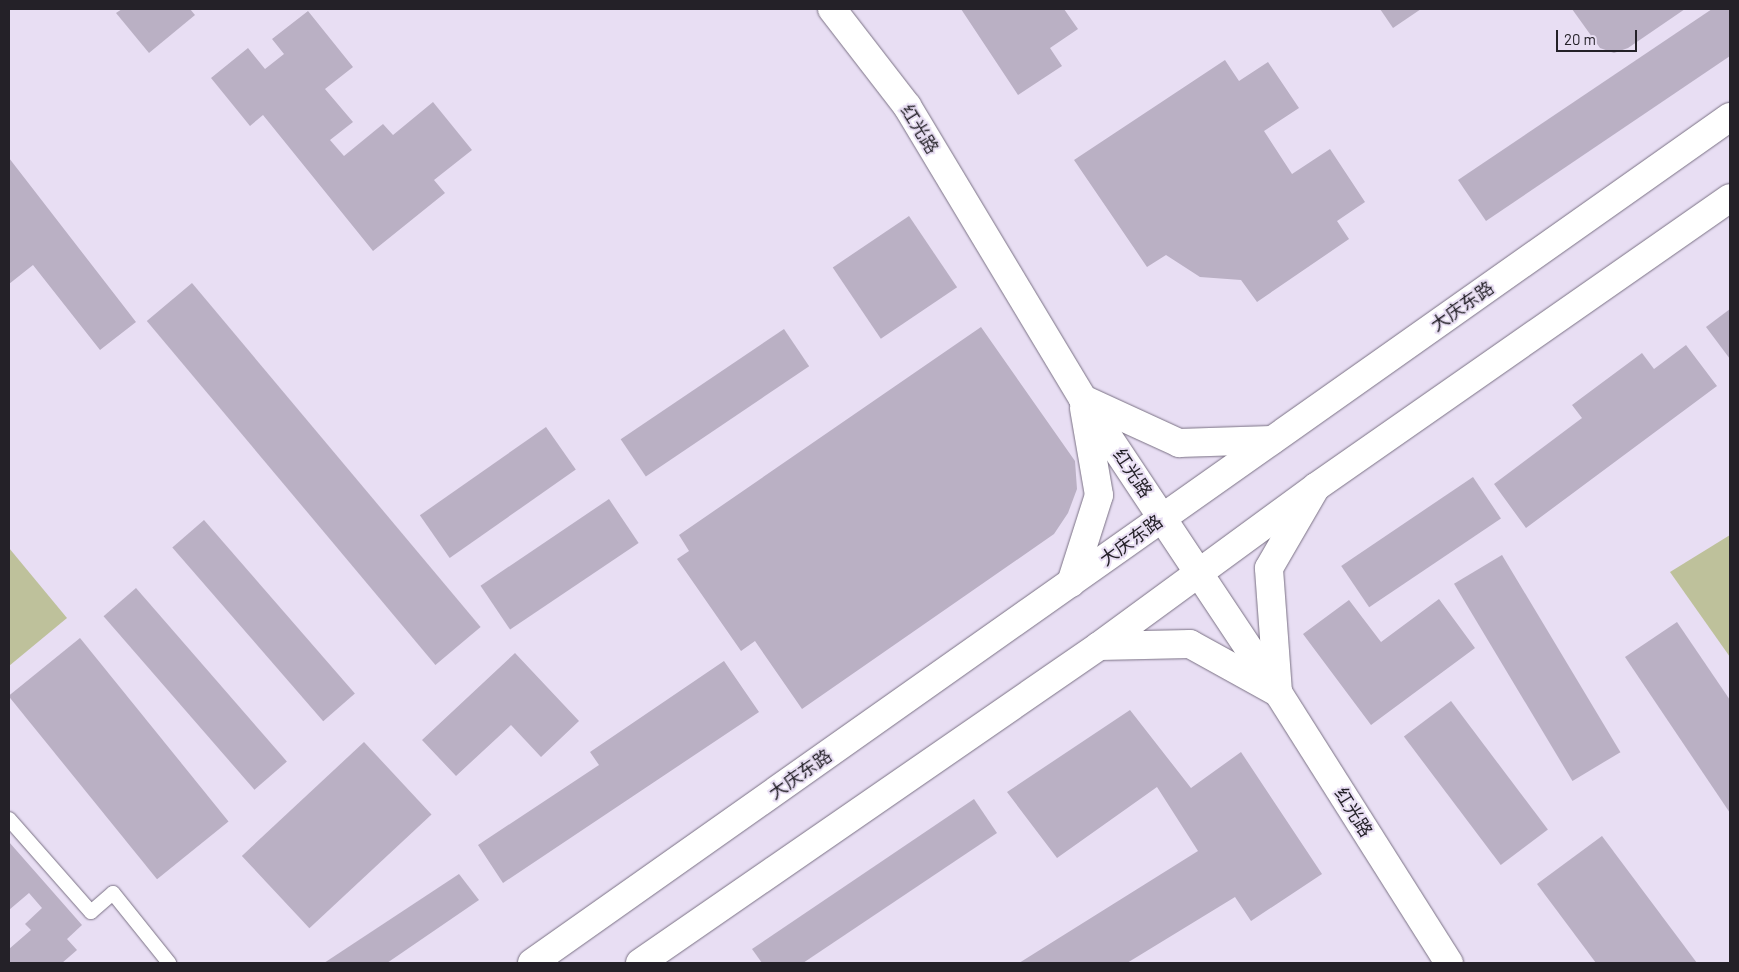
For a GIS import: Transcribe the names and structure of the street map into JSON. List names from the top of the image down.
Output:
{
  "streets": {
    "main road": ["红光路", "大庆东路"]
  },
  "crossings": [
    ["红光路", "大庆东路"]
  ],
  "scale_bar": "20 m"
}
